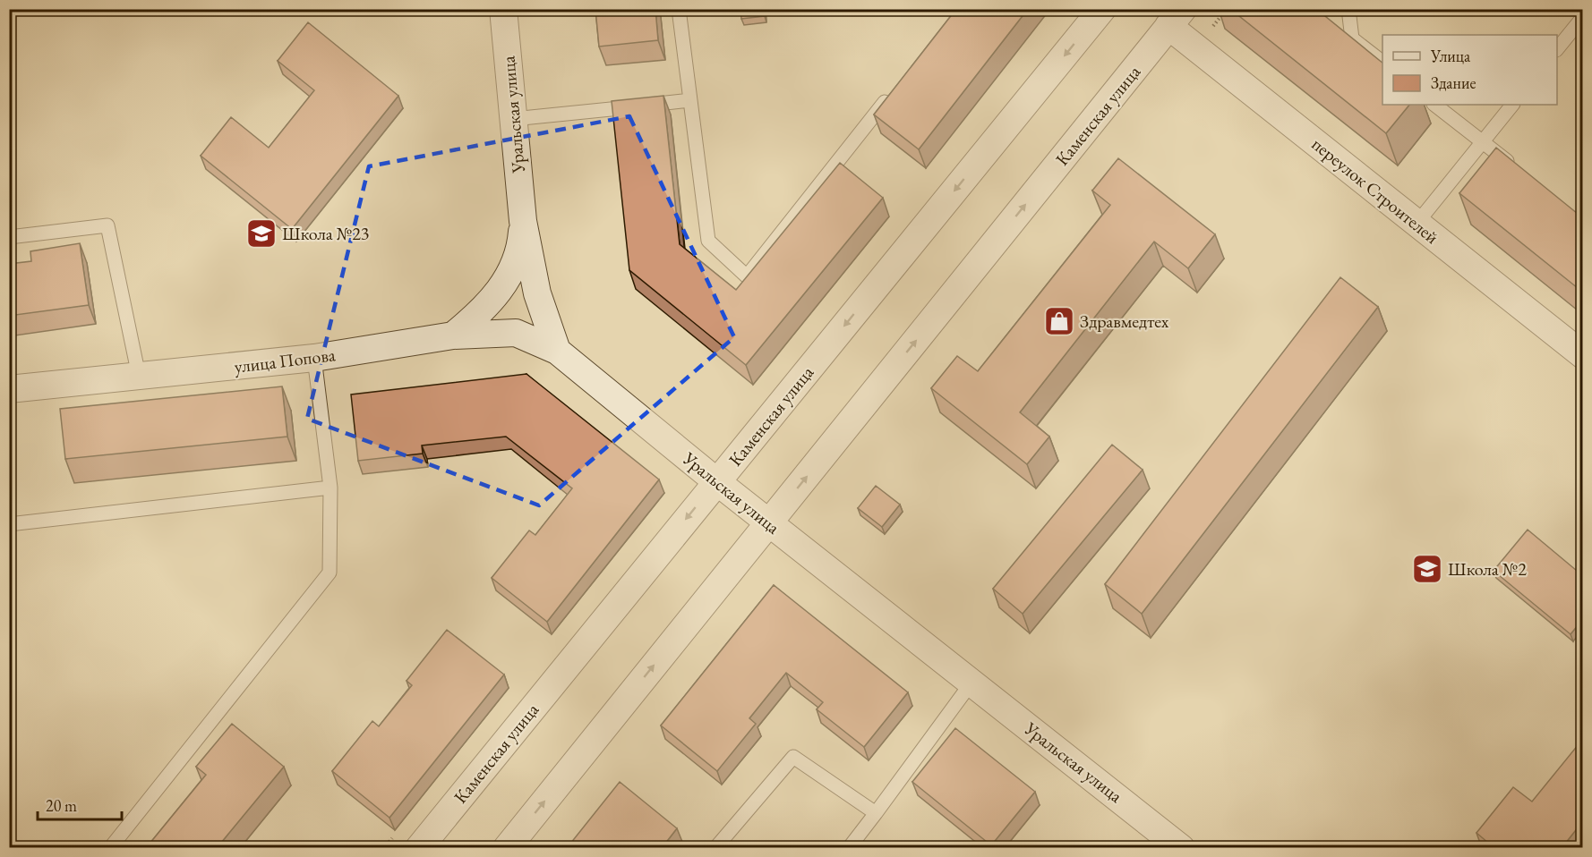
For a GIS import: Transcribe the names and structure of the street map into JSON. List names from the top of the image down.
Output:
{
  "streets": {
    "street": [
      "Уральская улица",
      "Каменская улица",
      "переулок Строителей",
      "улица Попова"
    ]
  },
  "crossings": [
    ["Уральская улица", "Каменская улица"],
    ["Уральская улица", "улица Попова"],
    ["Каменская улица", "переулок Строителей"]
  ],
  "places": {
    "school or university": ["Школа №23", "Школа №2"],
    "shop": ["Здравмедтех"]
  },
  "legend": ["Улица", "Здание"],
  "scale_bar": "20 m"
}
